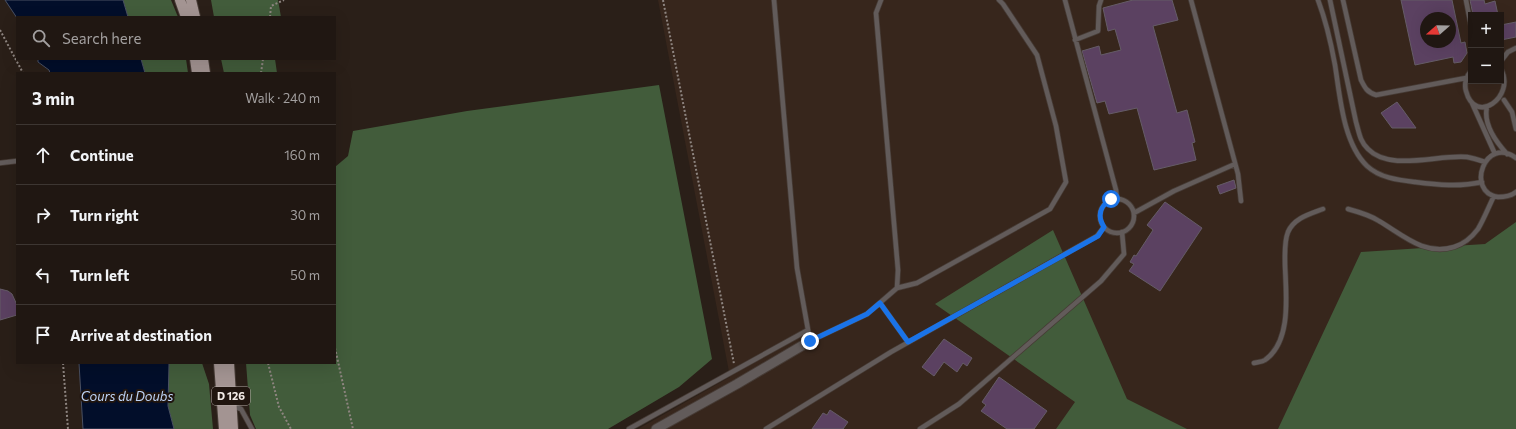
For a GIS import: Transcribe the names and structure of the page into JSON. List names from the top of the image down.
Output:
{
  "streets": {
    "main road": ["D 126"]
  },
  "water": ["Cours du Doubs"],
  "north": "left",
  "page": {
    "map_buttons": ["+", "−"],
    "search": "Search here",
    "heading": ["3 min", "Walk · 240 m"],
    "list": [
      ["Continue", "160 m"],
      ["Turn right", "30 m"],
      ["Turn left", "50 m"],
      "Arrive at destination"
    ]
  }
}
